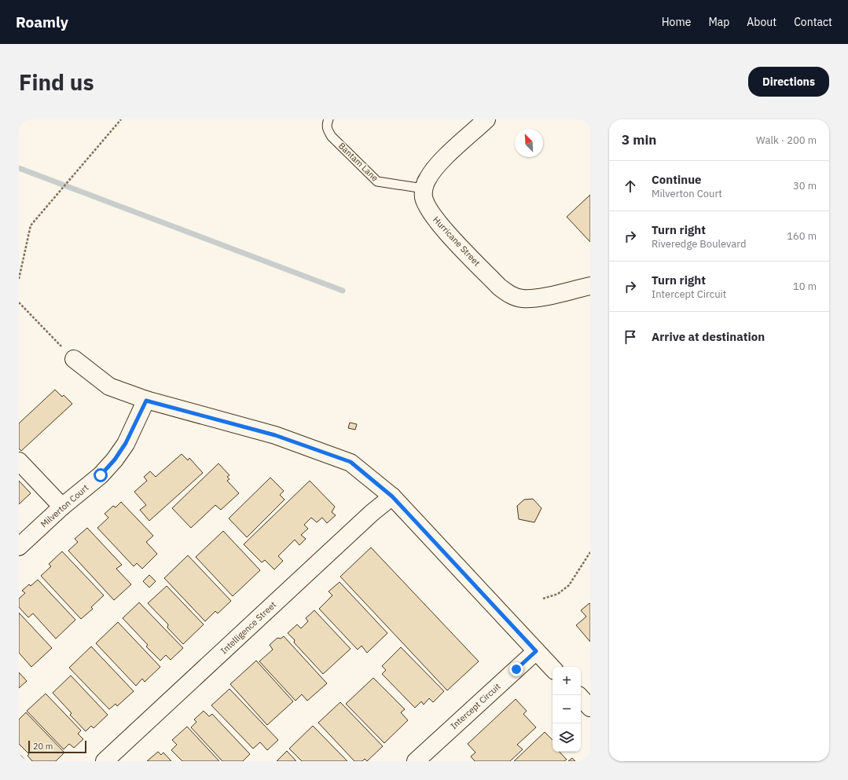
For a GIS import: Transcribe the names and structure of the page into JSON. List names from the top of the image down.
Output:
{
  "streets": {
    "street": [
      "Hurricane Street",
      "Milverton Court",
      "Intelligence Street",
      "Intercept Circuit"
    ],
    "lane": ["Bantam Lane"]
  },
  "crossings": [
    ["Bantam Lane", "Hurricane Street"]
  ],
  "scale_bar": "20 m",
  "north": "top left",
  "page": {
    "header": "Roamly",
    "nav": [
      "Home",
      "Map",
      "About",
      "Contact"
    ],
    "buttons": "Directions",
    "title": "Find us",
    "heading": ["3 min", "Walk · 200 m"],
    "list": [
      ["Continue", "Milverton Court", "30 m"],
      ["Turn right", "Riveredge Boulevard", "160 m"],
      ["Turn right", "Intercept Circuit", "10 m"],
      "Arrive at destination"
    ],
    "map_buttons": ["+", "−"],
    "scale": "20 m"
  }
}
